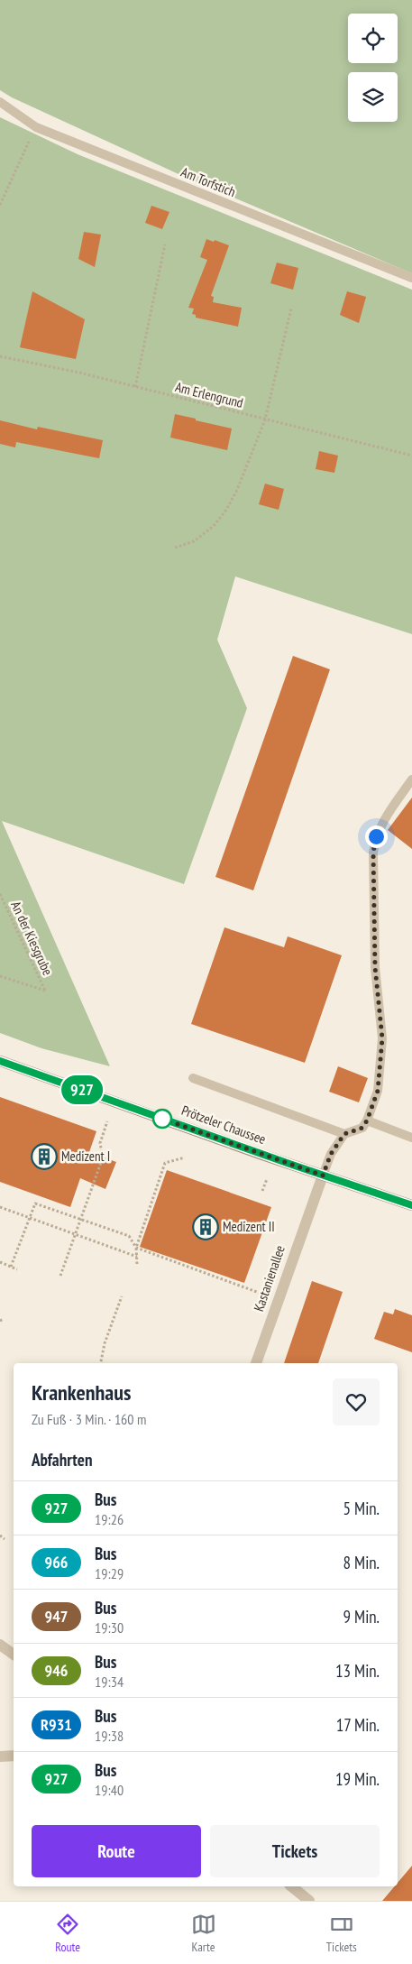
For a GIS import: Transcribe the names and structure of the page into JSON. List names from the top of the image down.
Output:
{
  "streets": {
    "main road": ["Prötzeler Chaussee"],
    "street": ["Kastanienallee"],
    "lane": ["Am Torfstich"],
    "path": ["Am Erlengrund", "An der Kiesgrube"]
  },
  "crossings": [
    ["Prötzeler Chaussee", "Kastanienallee"]
  ],
  "places": {
    "building": ["Medizent I", "Medizent II"]
  },
  "lines": ["bus line 927"],
  "page": {
    "on_map": "927",
    "heading": [
      ["Krankenhaus", "Zu Fuß · 3 Min. · 160 m"],
      "Abfahrten"
    ],
    "list": [
      {
        "mark": "927",
        "name": "Bus",
        "note": "19:26",
        "value": "5 Min."
      },
      {
        "mark": "966",
        "name": "Bus",
        "note": "19:29",
        "value": "8 Min."
      },
      {
        "mark": "947",
        "name": "Bus",
        "note": "19:30",
        "value": "9 Min."
      },
      {
        "mark": "946",
        "name": "Bus",
        "note": "19:34",
        "value": "13 Min."
      },
      {
        "mark": "R931",
        "name": "Bus",
        "note": "19:38",
        "value": "17 Min."
      },
      {
        "mark": "927",
        "name": "Bus",
        "note": "19:40",
        "value": "19 Min."
      }
    ],
    "buttons": ["Route", "Tickets"],
    "tabs": ["Route", "Karte", "Tickets"]
  }
}
